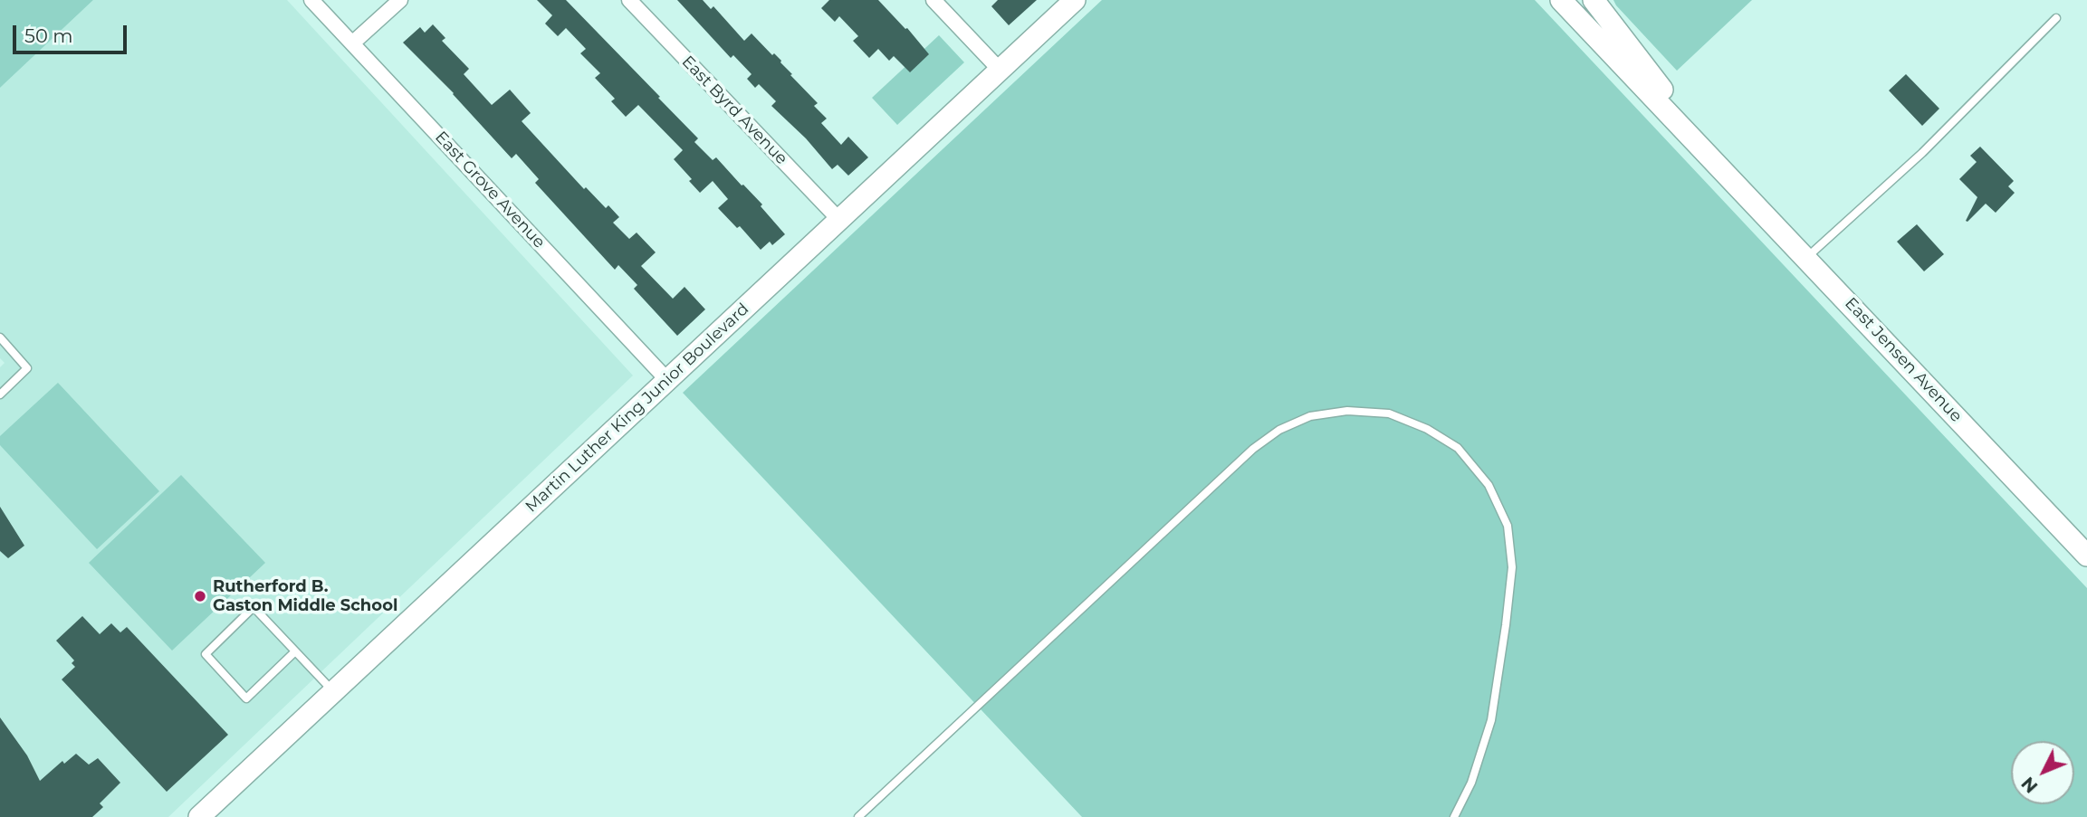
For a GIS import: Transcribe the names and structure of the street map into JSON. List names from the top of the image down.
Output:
{
  "streets": {
    "street": [
      "East Byrd Avenue",
      "East Grove Avenue",
      "East Jensen Avenue",
      "Martin Luther King Junior Boulevard"
    ]
  },
  "crossings": [
    ["East Byrd Avenue", "Martin Luther King Junior Boulevard"],
    ["East Grove Avenue", "Martin Luther King Junior Boulevard"]
  ],
  "places": ["Rutherford B. Gaston Middle School"],
  "scale_bar": "50 m",
  "north": "bottom left"
}
